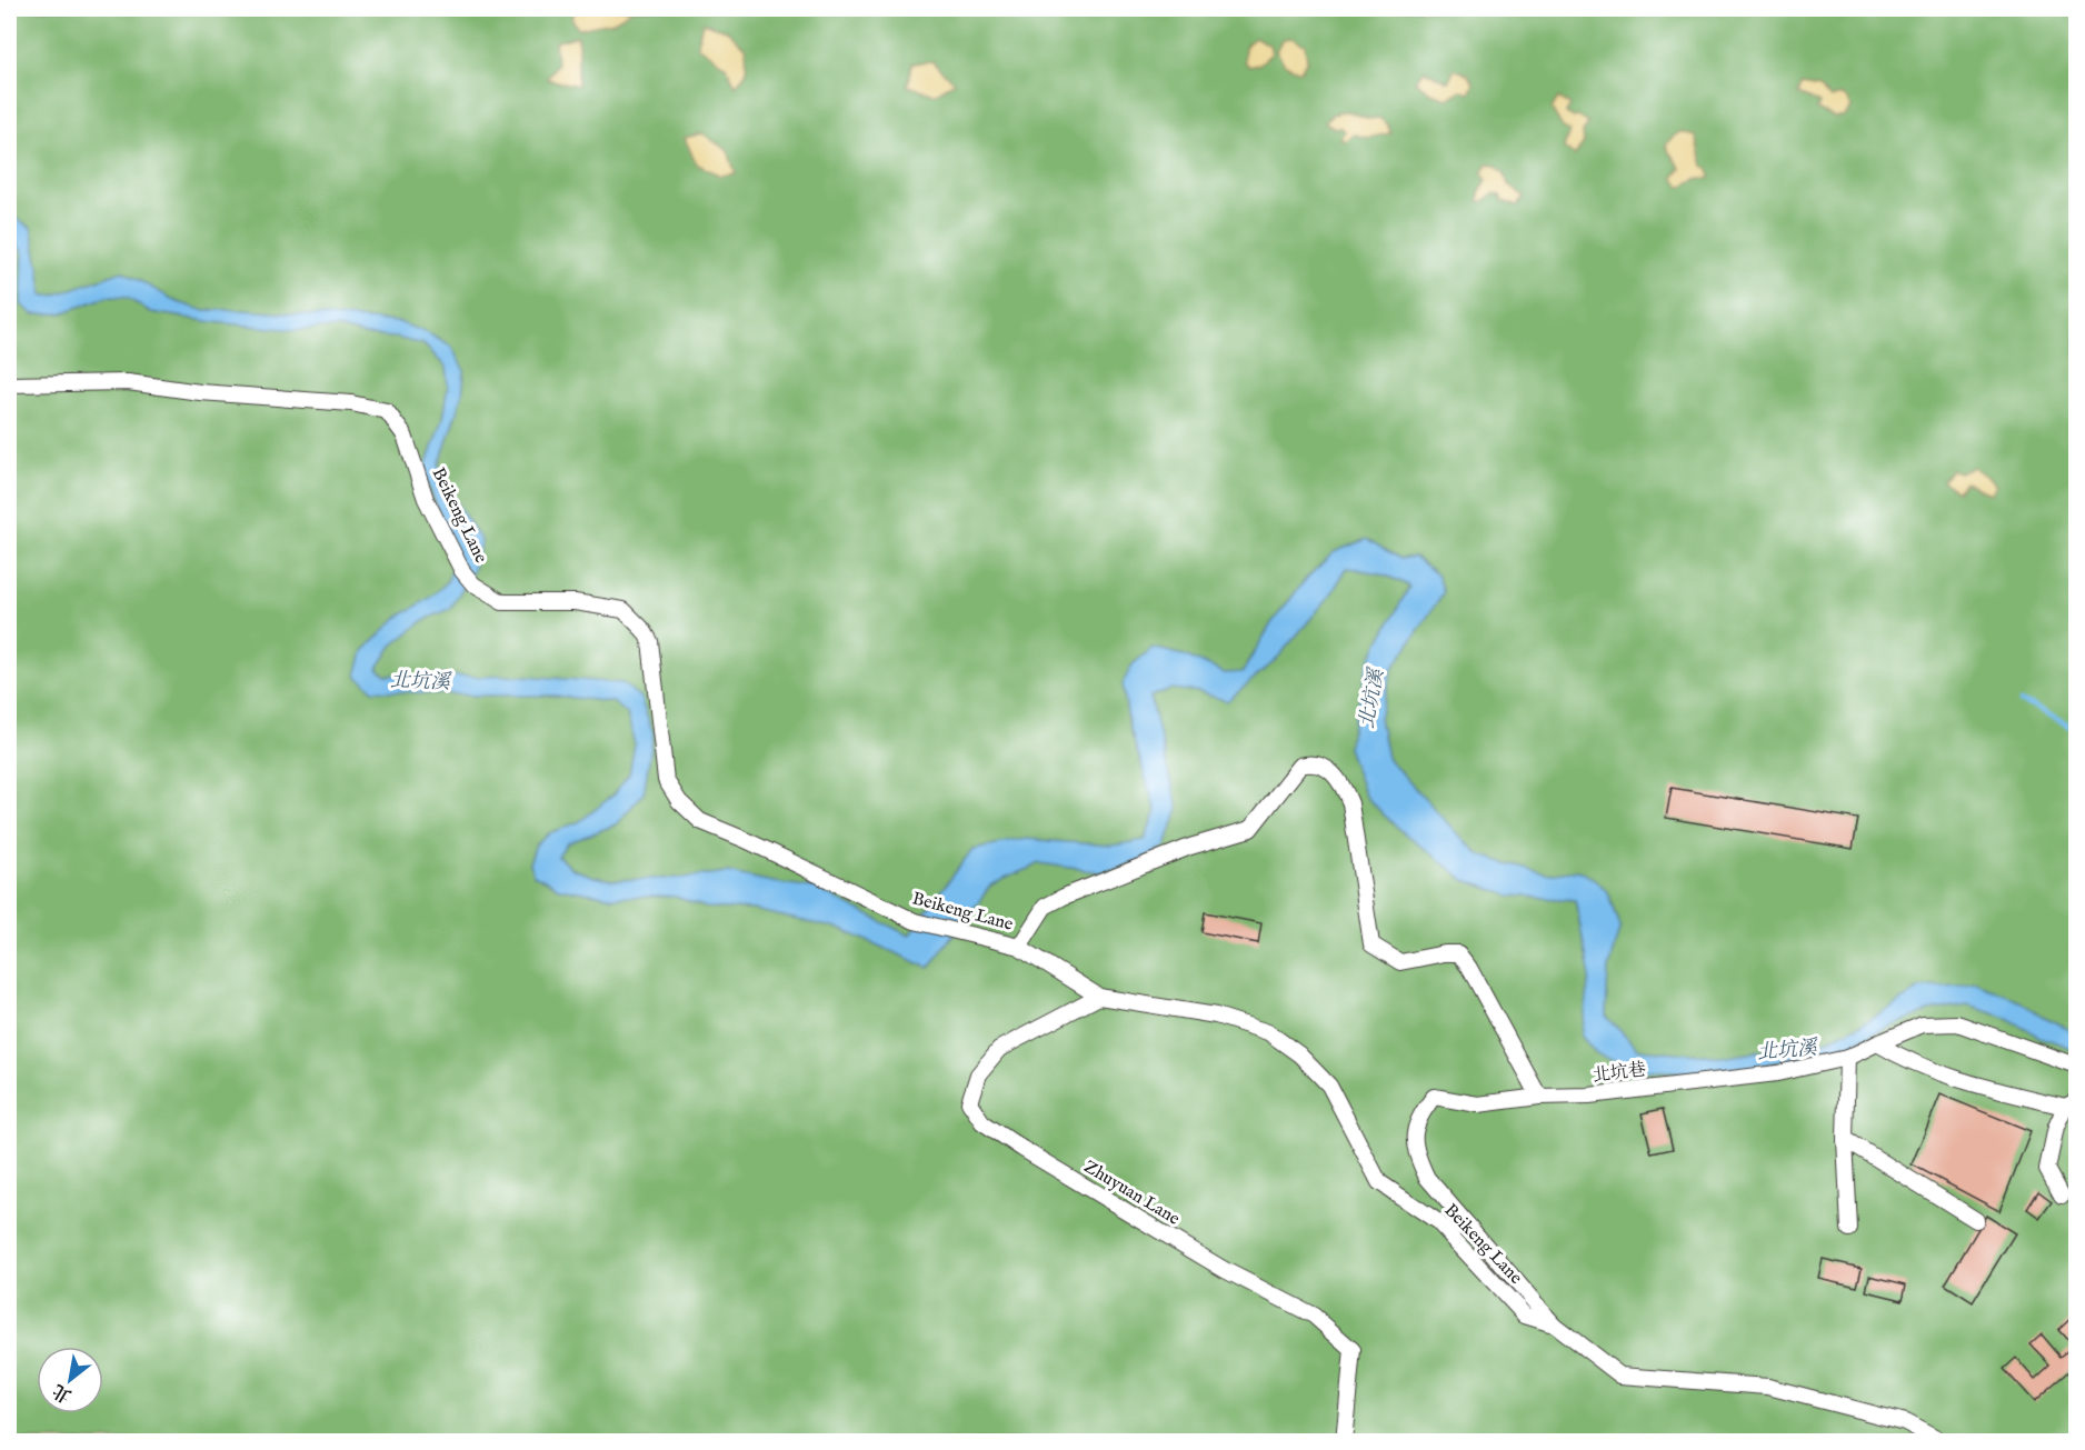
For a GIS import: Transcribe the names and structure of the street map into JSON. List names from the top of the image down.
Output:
{
  "streets": {
    "street": ["Beikeng Lane", "北坑巷", "Zhuyuan Lane"]
  },
  "crossings": [
    ["Beikeng Lane", "北坑巷"],
    ["Beikeng Lane", "Zhuyuan Lane"]
  ],
  "water": ["北坑溪"],
  "north": "bottom left"
}
